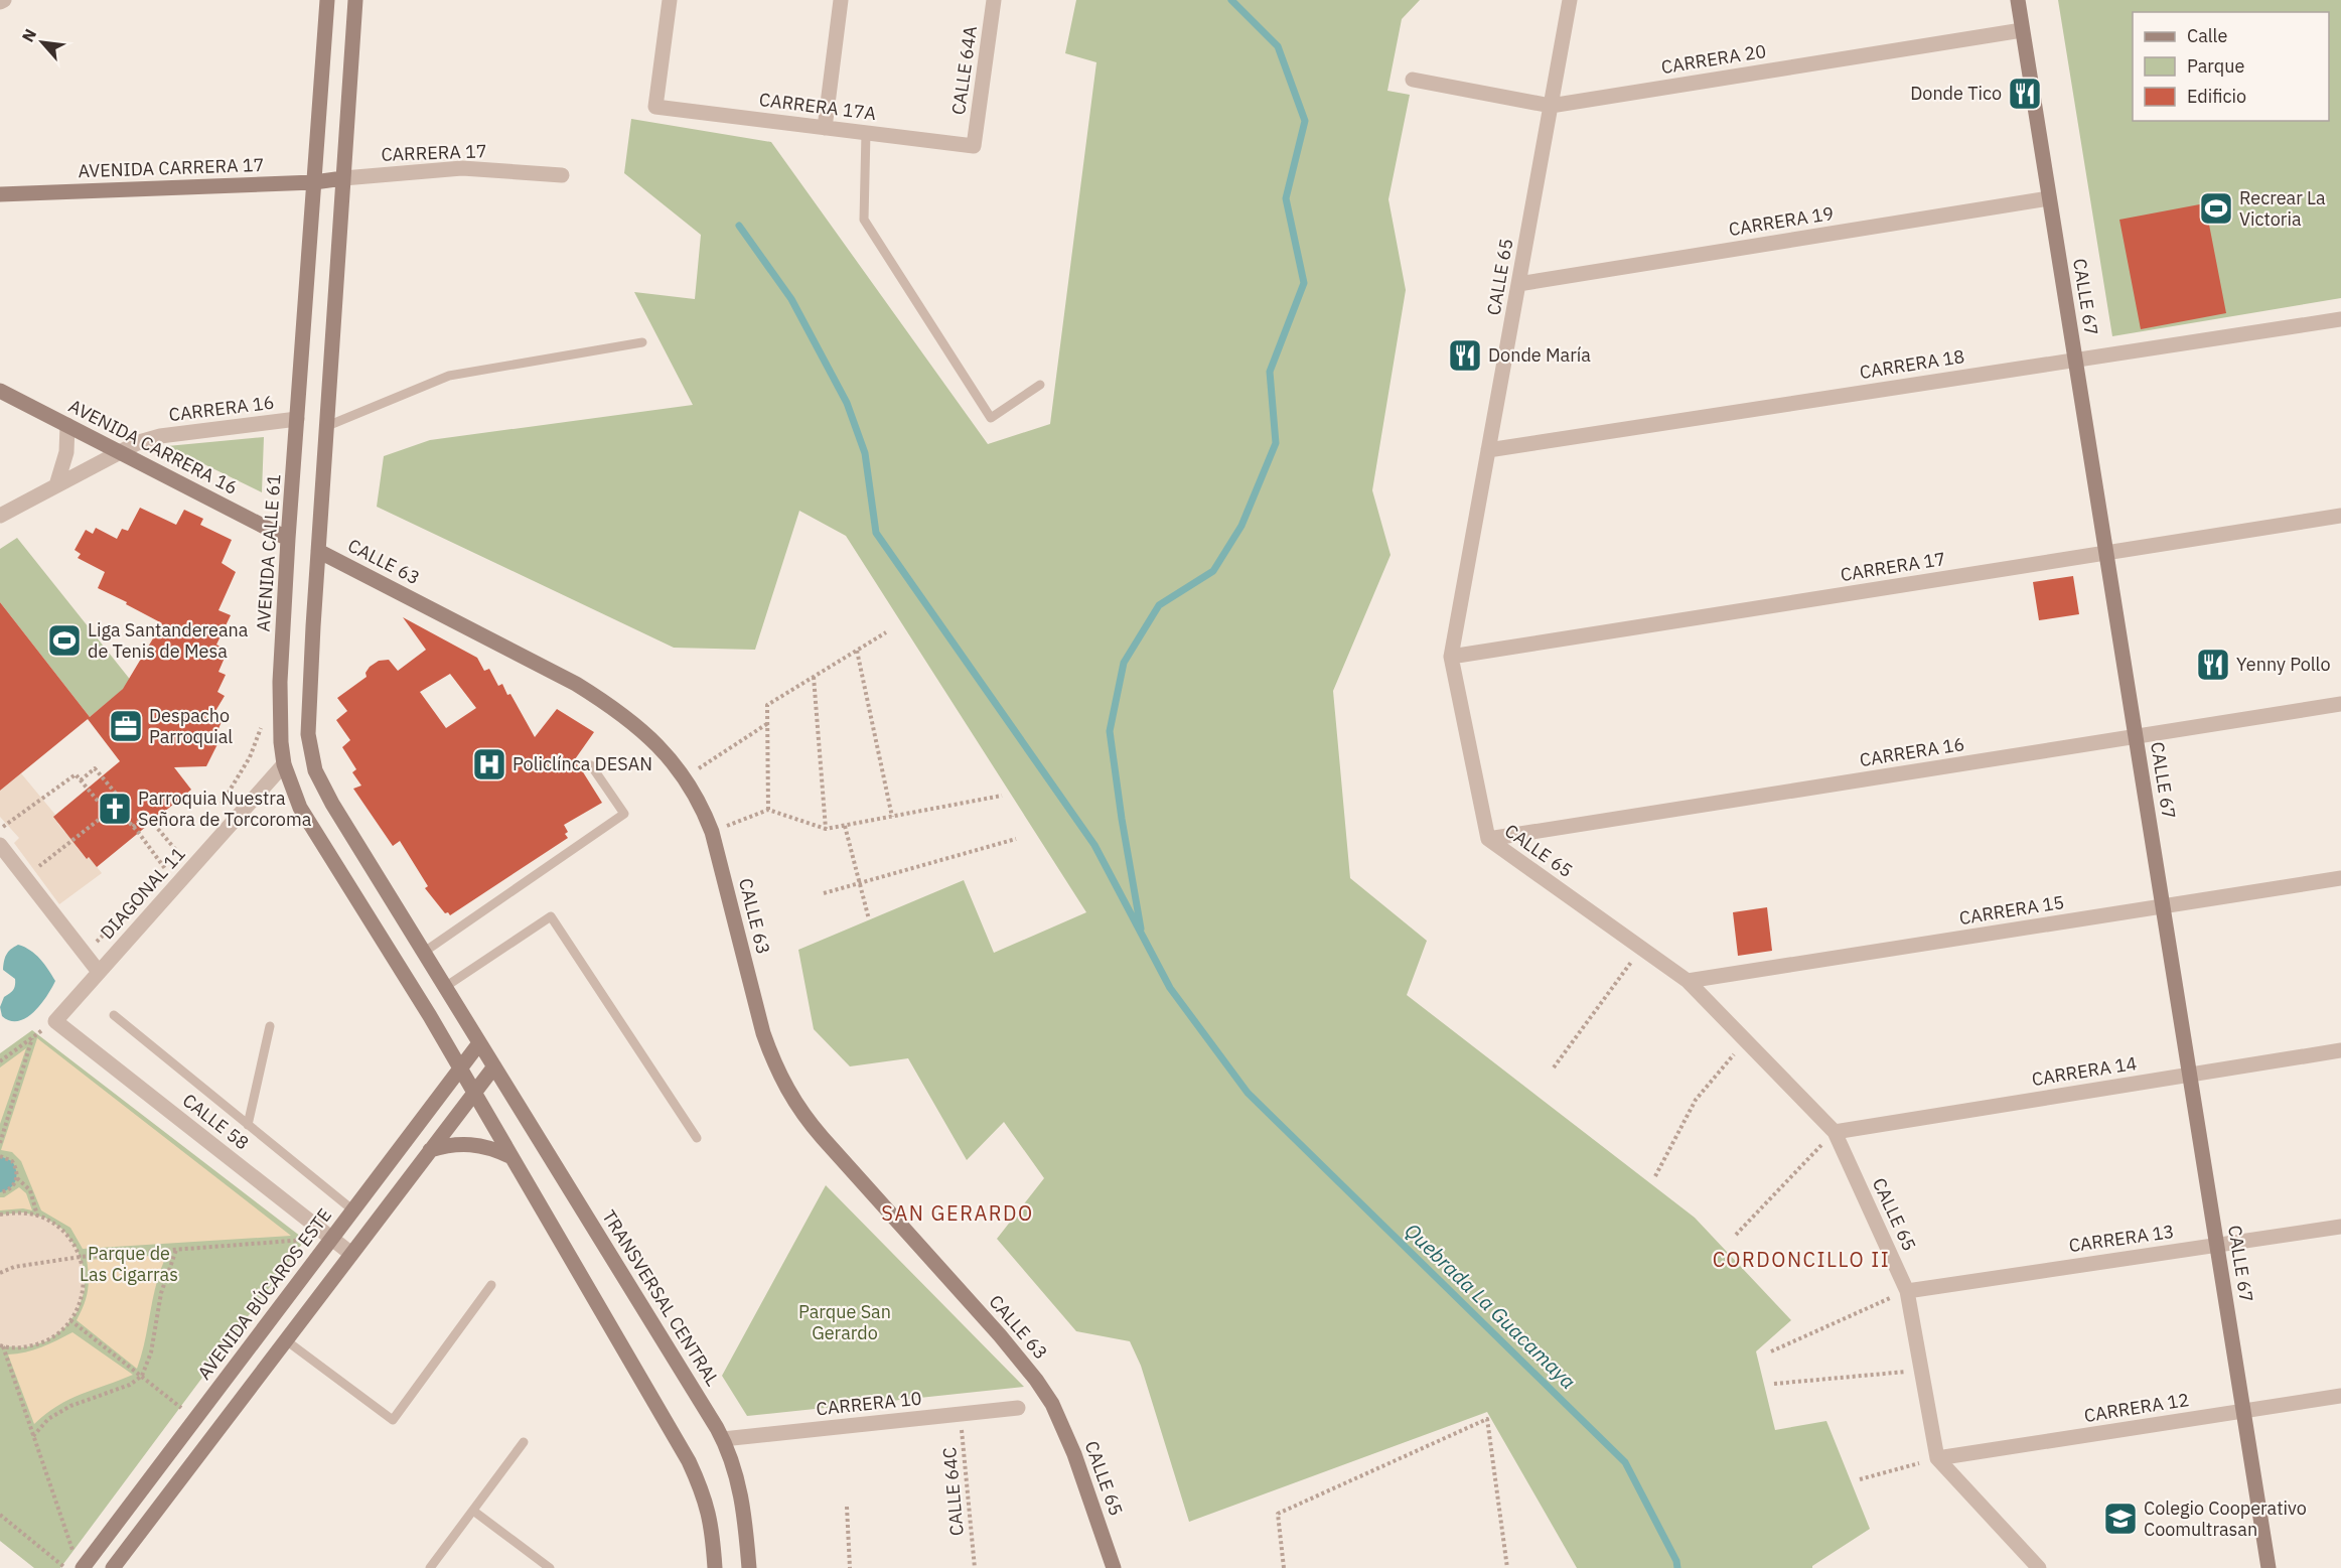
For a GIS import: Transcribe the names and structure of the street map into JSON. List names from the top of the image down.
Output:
{
  "streets": {
    "street": [
      "CARRERA 20",
      "CALLE 64A",
      "CARRERA 17A",
      "CARRERA 17",
      "AVENIDA CARRERA 17",
      "CARRERA 19",
      "CALLE 65",
      "CALLE 67",
      "CARRERA 18",
      "CARRERA 16",
      "AVENIDA CARRERA 16",
      "AVENIDA CALLE 61",
      "CALLE 63",
      "DIAGONAL 11",
      "CARRERA 15",
      "CARRERA 14",
      "CALLE 58",
      "CARRERA 13",
      "AVENIDA BÚCAROS ESTE",
      "TRANSVERSAL CENTRAL",
      "CARRERA 10",
      "CARRERA 12"
    ],
    "path": ["CALLE 64C"]
  },
  "crossings": [
    ["CARRERA 20", "CALLE 65"],
    ["CARRERA 20", "CALLE 67"],
    ["CALLE 64A", "CARRERA 17A"],
    ["CARRERA 17", "AVENIDA CARRERA 17"],
    ["CARRERA 17", "CALLE 65"],
    ["CARRERA 17", "CALLE 67"],
    ["AVENIDA CARRERA 17", "AVENIDA CALLE 61"],
    ["CARRERA 19", "CALLE 65"],
    ["CARRERA 19", "CALLE 67"],
    ["CALLE 65", "CARRERA 18"],
    ["CALLE 65", "CARRERA 16"],
    ["CALLE 65", "CALLE 63"],
    ["CALLE 65", "CARRERA 15"],
    ["CALLE 65", "CARRERA 14"],
    ["CALLE 65", "CARRERA 13"],
    ["CALLE 65", "CARRERA 12"],
    ["CALLE 67", "CARRERA 18"],
    ["CALLE 67", "CARRERA 16"],
    ["CALLE 67", "CARRERA 15"],
    ["CALLE 67", "CARRERA 14"],
    ["CALLE 67", "CARRERA 13"],
    ["CALLE 67", "CARRERA 12"],
    ["CARRERA 16", "AVENIDA CARRERA 16"],
    ["CARRERA 16", "AVENIDA CALLE 61"],
    ["AVENIDA CARRERA 16", "AVENIDA CALLE 61"],
    ["AVENIDA CALLE 61", "DIAGONAL 11"],
    ["AVENIDA CALLE 61", "AVENIDA BÚCAROS ESTE"],
    ["DIAGONAL 11", "CALLE 58"],
    ["CALLE 58", "AVENIDA BÚCAROS ESTE"],
    ["TRANSVERSAL CENTRAL", "CARRERA 10"],
    ["CARRERA 10", "CALLE 64C"]
  ],
  "districts": ["SAN GERARDO", "CORDONCILLO II"],
  "water": ["Quebrada La Guacamaya"],
  "parks": ["Parque de Las Cigarras", "Parque San Gerardo"],
  "places": {
    "restaurant": ["Donde Tico", "Donde María", "Yenny Pollo"],
    "sports": ["Recrear La Victoria", "Liga Santandereana de Tenis de Mesa"],
    "office": ["Despacho Parroquial"],
    "hospital": ["Policlínca DESAN"],
    "church": ["Parroquia Nuestra Señora de Torcoroma"],
    "school or university": ["Colegio Cooperativo Coomultrasan"]
  },
  "legend": ["Calle", "Parque", "Edificio"],
  "north": "top left"
}
